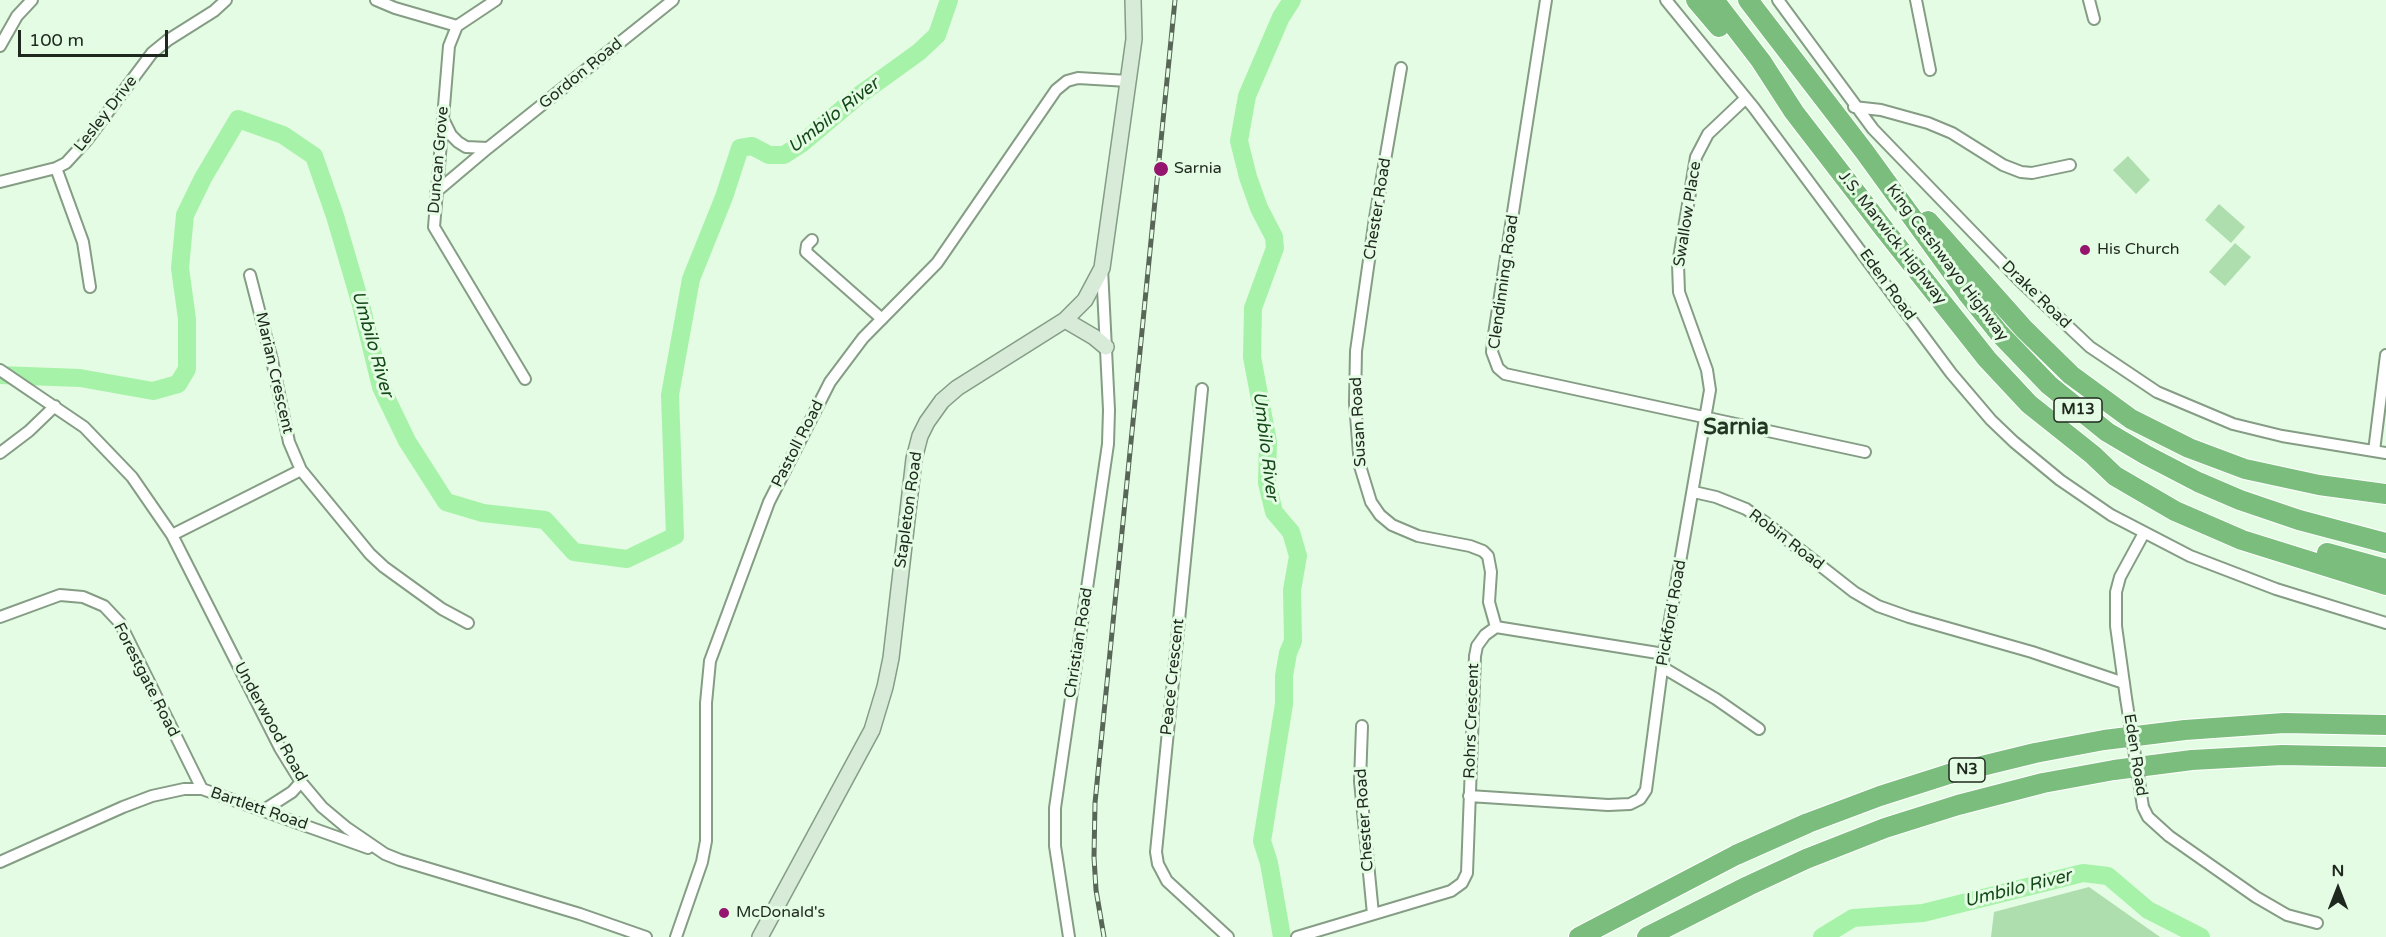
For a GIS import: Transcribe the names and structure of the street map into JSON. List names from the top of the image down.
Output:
{
  "streets": {
    "highway": [
      "J.S. Marwick Highway",
      "King Cetshwayo Highway",
      "M13",
      "N3"
    ],
    "main road": ["Stapleton Road"],
    "street": [
      "Gordon Road",
      "Lesley Drive",
      "Duncan Grove",
      "Chester Road",
      "Swallow Place",
      "Clendinning Road",
      "Eden Road",
      "Drake Road",
      "Marian Crescent",
      "Susan Road",
      "Pastoll Road",
      "Robin Road",
      "Pickford Road",
      "Christian Road",
      "Peace Crescent",
      "Forestgate Road",
      "Rohrs Crescent",
      "Underwood Road",
      "Bartlett Road"
    ]
  },
  "crossings": [
    ["Gordon Road", "Duncan Grove"],
    ["Chester Road", "Susan Road"],
    ["Swallow Place", "Clendinning Road"],
    ["Swallow Place", "Eden Road"],
    ["Swallow Place", "Pickford Road"],
    ["J.S. Marwick Highway", "King Cetshwayo Highway"],
    ["J.S. Marwick Highway", "M13"],
    ["Clendinning Road", "Pickford Road"],
    ["Eden Road", "Robin Road"],
    ["Susan Road", "Rohrs Crescent"],
    ["Pastoll Road", "Stapleton Road"],
    ["Stapleton Road", "Christian Road"],
    ["Robin Road", "Pickford Road"],
    ["Pickford Road", "Rohrs Crescent"],
    ["Forestgate Road", "Bartlett Road"],
    ["Underwood Road", "Bartlett Road"]
  ],
  "districts": ["Sarnia"],
  "water": ["Umbilo River"],
  "places": ["Sarnia", "His Church", "McDonald's"],
  "scale_bar": "100 m",
  "north": "top"
}
